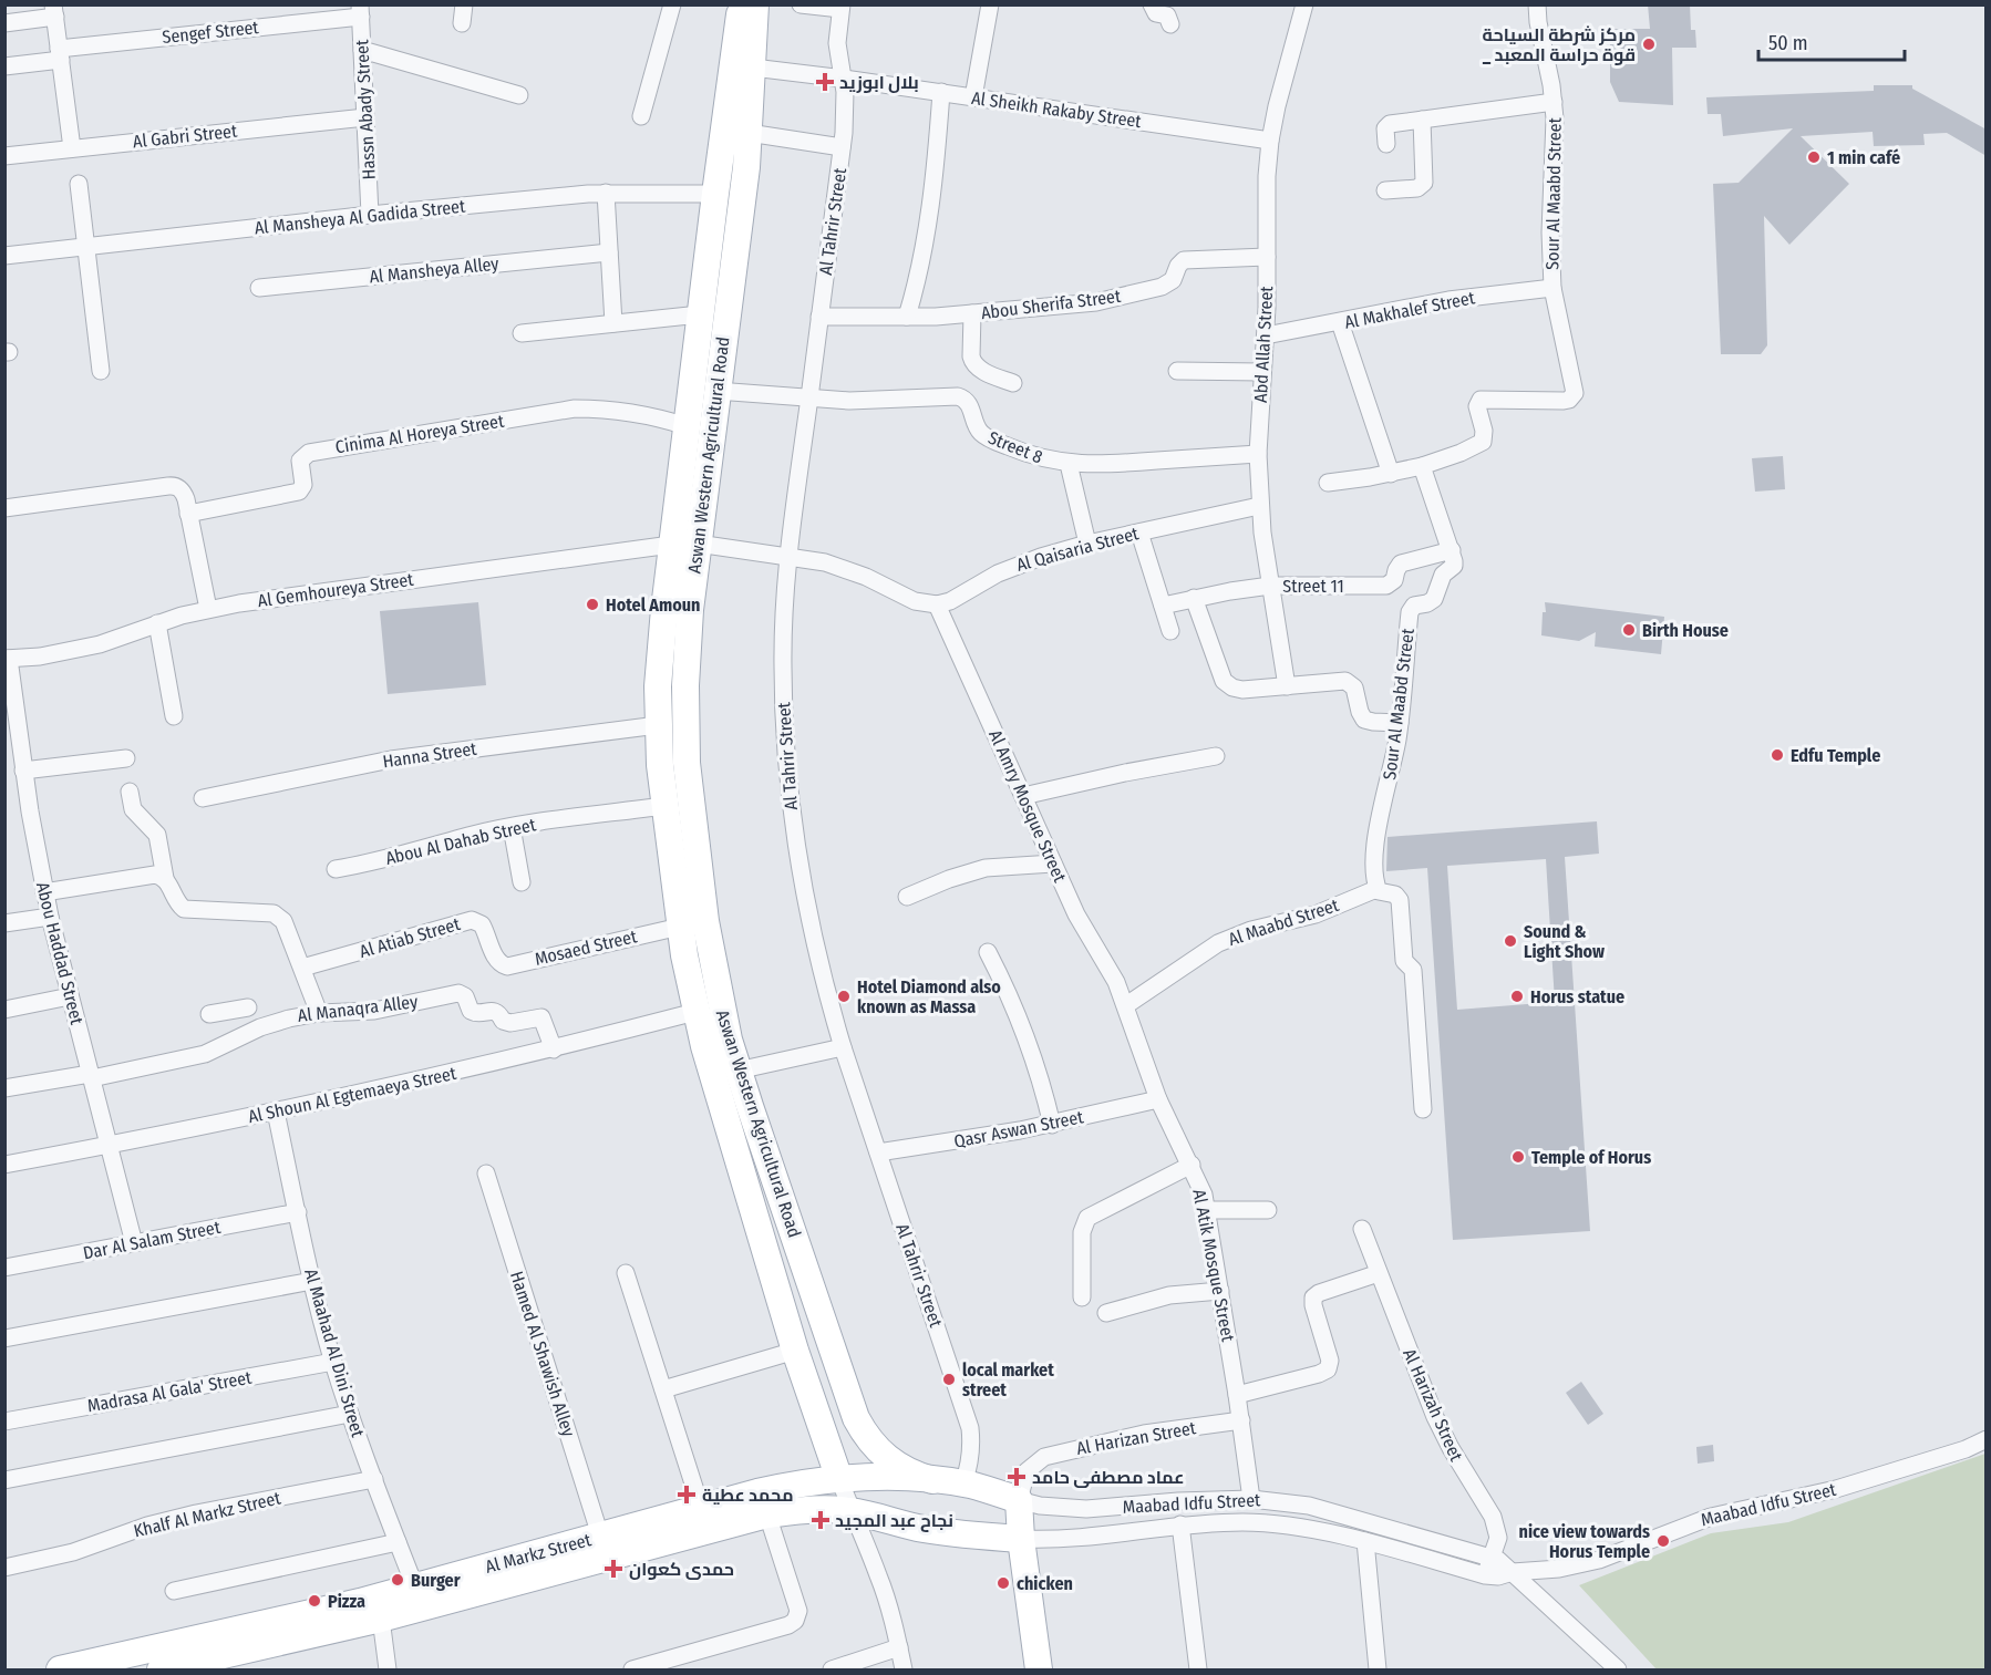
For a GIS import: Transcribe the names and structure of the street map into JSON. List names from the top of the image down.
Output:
{
  "streets": {
    "main road": ["Aswan Western Agricultural Road", "Al Markz Street"],
    "street": [
      "Sengef Street",
      "Hassn Abady Street",
      "Al Sheikh Rakaby Street",
      "Al Gabri Street",
      "Sour Al Maabd Street",
      "Al Mansheya Al Gadida Street",
      "Al Tahrir Street",
      "Al Mansheya Alley",
      "Abou Sherifa Street",
      "Al Makhalef Street",
      "Abd Allah Street",
      "Cinima Al Horeya Street",
      "Street 8",
      "Al Qaisaria Street",
      "Street 11",
      "Al Gemhoureya Street",
      "Hanna Street",
      "Al Amry Mosque Street",
      "Abou Al Dahab Street",
      "Al Maabd Street",
      "Al Atiab Street",
      "Mosaed Street",
      "Abou Haddad Street",
      "Al Manaqra Alley",
      "Al Shoun Al Egtemaeya Street",
      "Qasr Aswan Street",
      "Dar Al Salam Street",
      "Al Atik Mosque Street",
      "Al Maahad Al Dini Street",
      "Hamed Al Shawish Alley",
      "Madrasa Al Gala' Street",
      "Al Harizah Street",
      "Al Harizan Street",
      "Maabad Idfu Street",
      "Khalf Al Markz Street"
    ]
  },
  "crossings": [
    ["Sengef Street", "Hassn Abady Street"],
    ["Hassn Abady Street", "Al Gabri Street"],
    ["Hassn Abady Street", "Al Mansheya Al Gadida Street"],
    ["Al Sheikh Rakaby Street", "Al Tahrir Street"],
    ["Al Sheikh Rakaby Street", "Abd Allah Street"],
    ["Al Sheikh Rakaby Street", "Aswan Western Agricultural Road"],
    ["Sour Al Maabd Street", "Al Makhalef Street"],
    ["Sour Al Maabd Street", "Street 11"],
    ["Sour Al Maabd Street", "Al Maabd Street"],
    ["Al Mansheya Al Gadida Street", "Aswan Western Agricultural Road"],
    ["Al Tahrir Street", "Abou Sherifa Street"],
    ["Al Tahrir Street", "Street 8"],
    ["Al Tahrir Street", "Qasr Aswan Street"],
    ["Al Tahrir Street", "Al Markz Street"],
    ["Abou Sherifa Street", "Abd Allah Street"],
    ["Al Makhalef Street", "Abd Allah Street"],
    ["Abd Allah Street", "Street 8"],
    ["Abd Allah Street", "Al Qaisaria Street"],
    ["Abd Allah Street", "Street 11"],
    ["Cinima Al Horeya Street", "Aswan Western Agricultural Road"],
    ["Street 8", "Aswan Western Agricultural Road"],
    ["Aswan Western Agricultural Road", "Al Gemhoureya Street"],
    ["Aswan Western Agricultural Road", "Hanna Street"],
    ["Aswan Western Agricultural Road", "Abou Al Dahab Street"],
    ["Aswan Western Agricultural Road", "Mosaed Street"],
    ["Aswan Western Agricultural Road", "Al Shoun Al Egtemaeya Street"],
    ["Aswan Western Agricultural Road", "Al Markz Street"],
    ["Al Qaisaria Street", "Al Amry Mosque Street"],
    ["Al Gemhoureya Street", "Abou Haddad Street"],
    ["Al Amry Mosque Street", "Al Maabd Street"],
    ["Al Amry Mosque Street", "Al Atik Mosque Street"],
    ["Al Maabd Street", "Al Atik Mosque Street"],
    ["Al Atiab Street", "Mosaed Street"],
    ["Abou Haddad Street", "Al Manaqra Alley"],
    ["Abou Haddad Street", "Al Shoun Al Egtemaeya Street"],
    ["Abou Haddad Street", "Dar Al Salam Street"],
    ["Al Manaqra Alley", "Al Shoun Al Egtemaeya Street"],
    ["Al Shoun Al Egtemaeya Street", "Al Maahad Al Dini Street"],
    ["Qasr Aswan Street", "Al Atik Mosque Street"],
    ["Dar Al Salam Street", "Al Maahad Al Dini Street"],
    ["Al Atik Mosque Street", "Al Harizan Street"],
    ["Al Atik Mosque Street", "Maabad Idfu Street"],
    ["Al Maahad Al Dini Street", "Madrasa Al Gala' Street"],
    ["Al Maahad Al Dini Street", "Khalf Al Markz Street"],
    ["Al Maahad Al Dini Street", "Al Markz Street"],
    ["Hamed Al Shawish Alley", "Al Markz Street"],
    ["Al Harizah Street", "Maabad Idfu Street"],
    ["Al Harizan Street", "Maabad Idfu Street"],
    ["Al Harizan Street", "Al Markz Street"],
    ["Maabad Idfu Street", "Al Markz Street"]
  ],
  "places": {
    "other": [
      "مركز شرطة السياحة _ قوة حراسة المعبد",
      "1 min café",
      "Hotel Amoun",
      "Birth House",
      "Edfu Temple",
      "Sound & Light Show",
      "Hotel Diamond also known as Massa",
      "Horus statue",
      "Temple of Horus",
      "local market street",
      "nice view towards Horus Temple",
      "Burger",
      "chicken",
      "Pizza"
    ],
    "health": [
      "بلال ابوزيد",
      "عماد مصطفى حامد",
      "محمد عطية",
      "نجاح عبد المجيد",
      "حمدى كعوان"
    ]
  },
  "scale_bar": "50 m"
}
